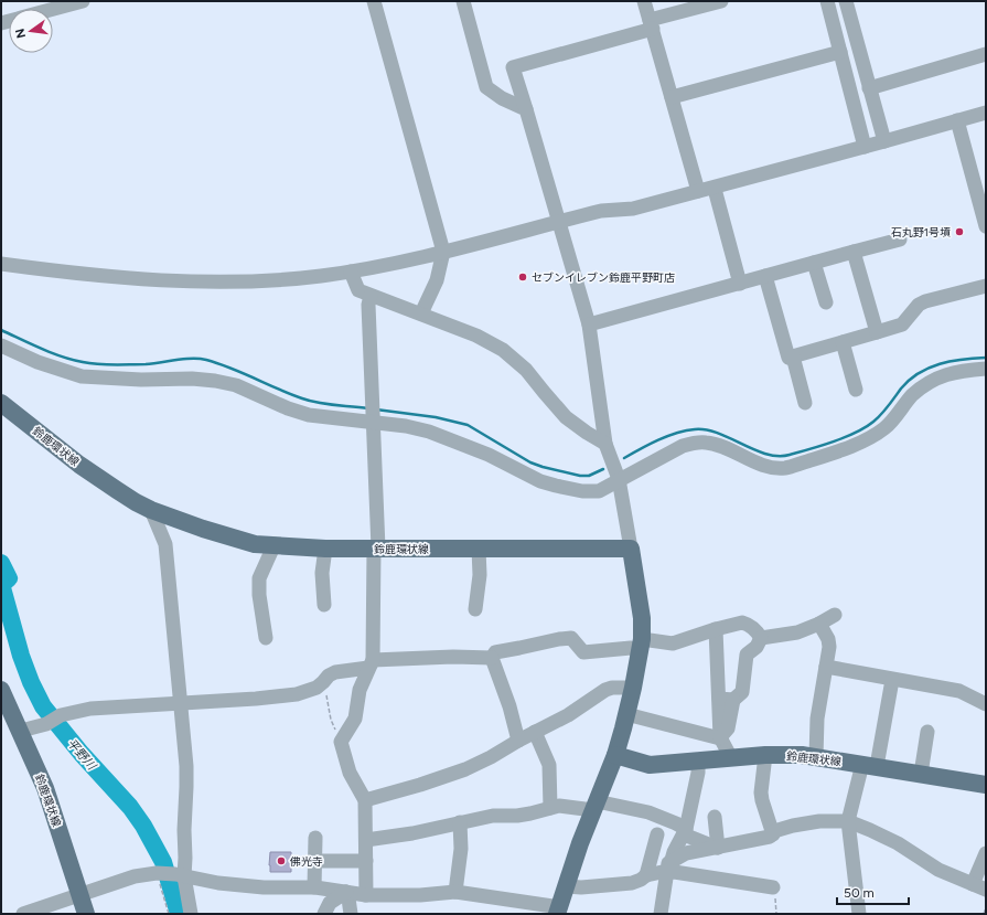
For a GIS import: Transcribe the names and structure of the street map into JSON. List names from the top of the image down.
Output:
{
  "streets": {
    "main road": ["鈴鹿環状線"]
  },
  "water": ["平野川"],
  "places": ["石丸野1号墳", "セブンイレブン鈴鹿平野町店", "佛光寺"],
  "scale_bar": "50 m",
  "north": "left"
}
